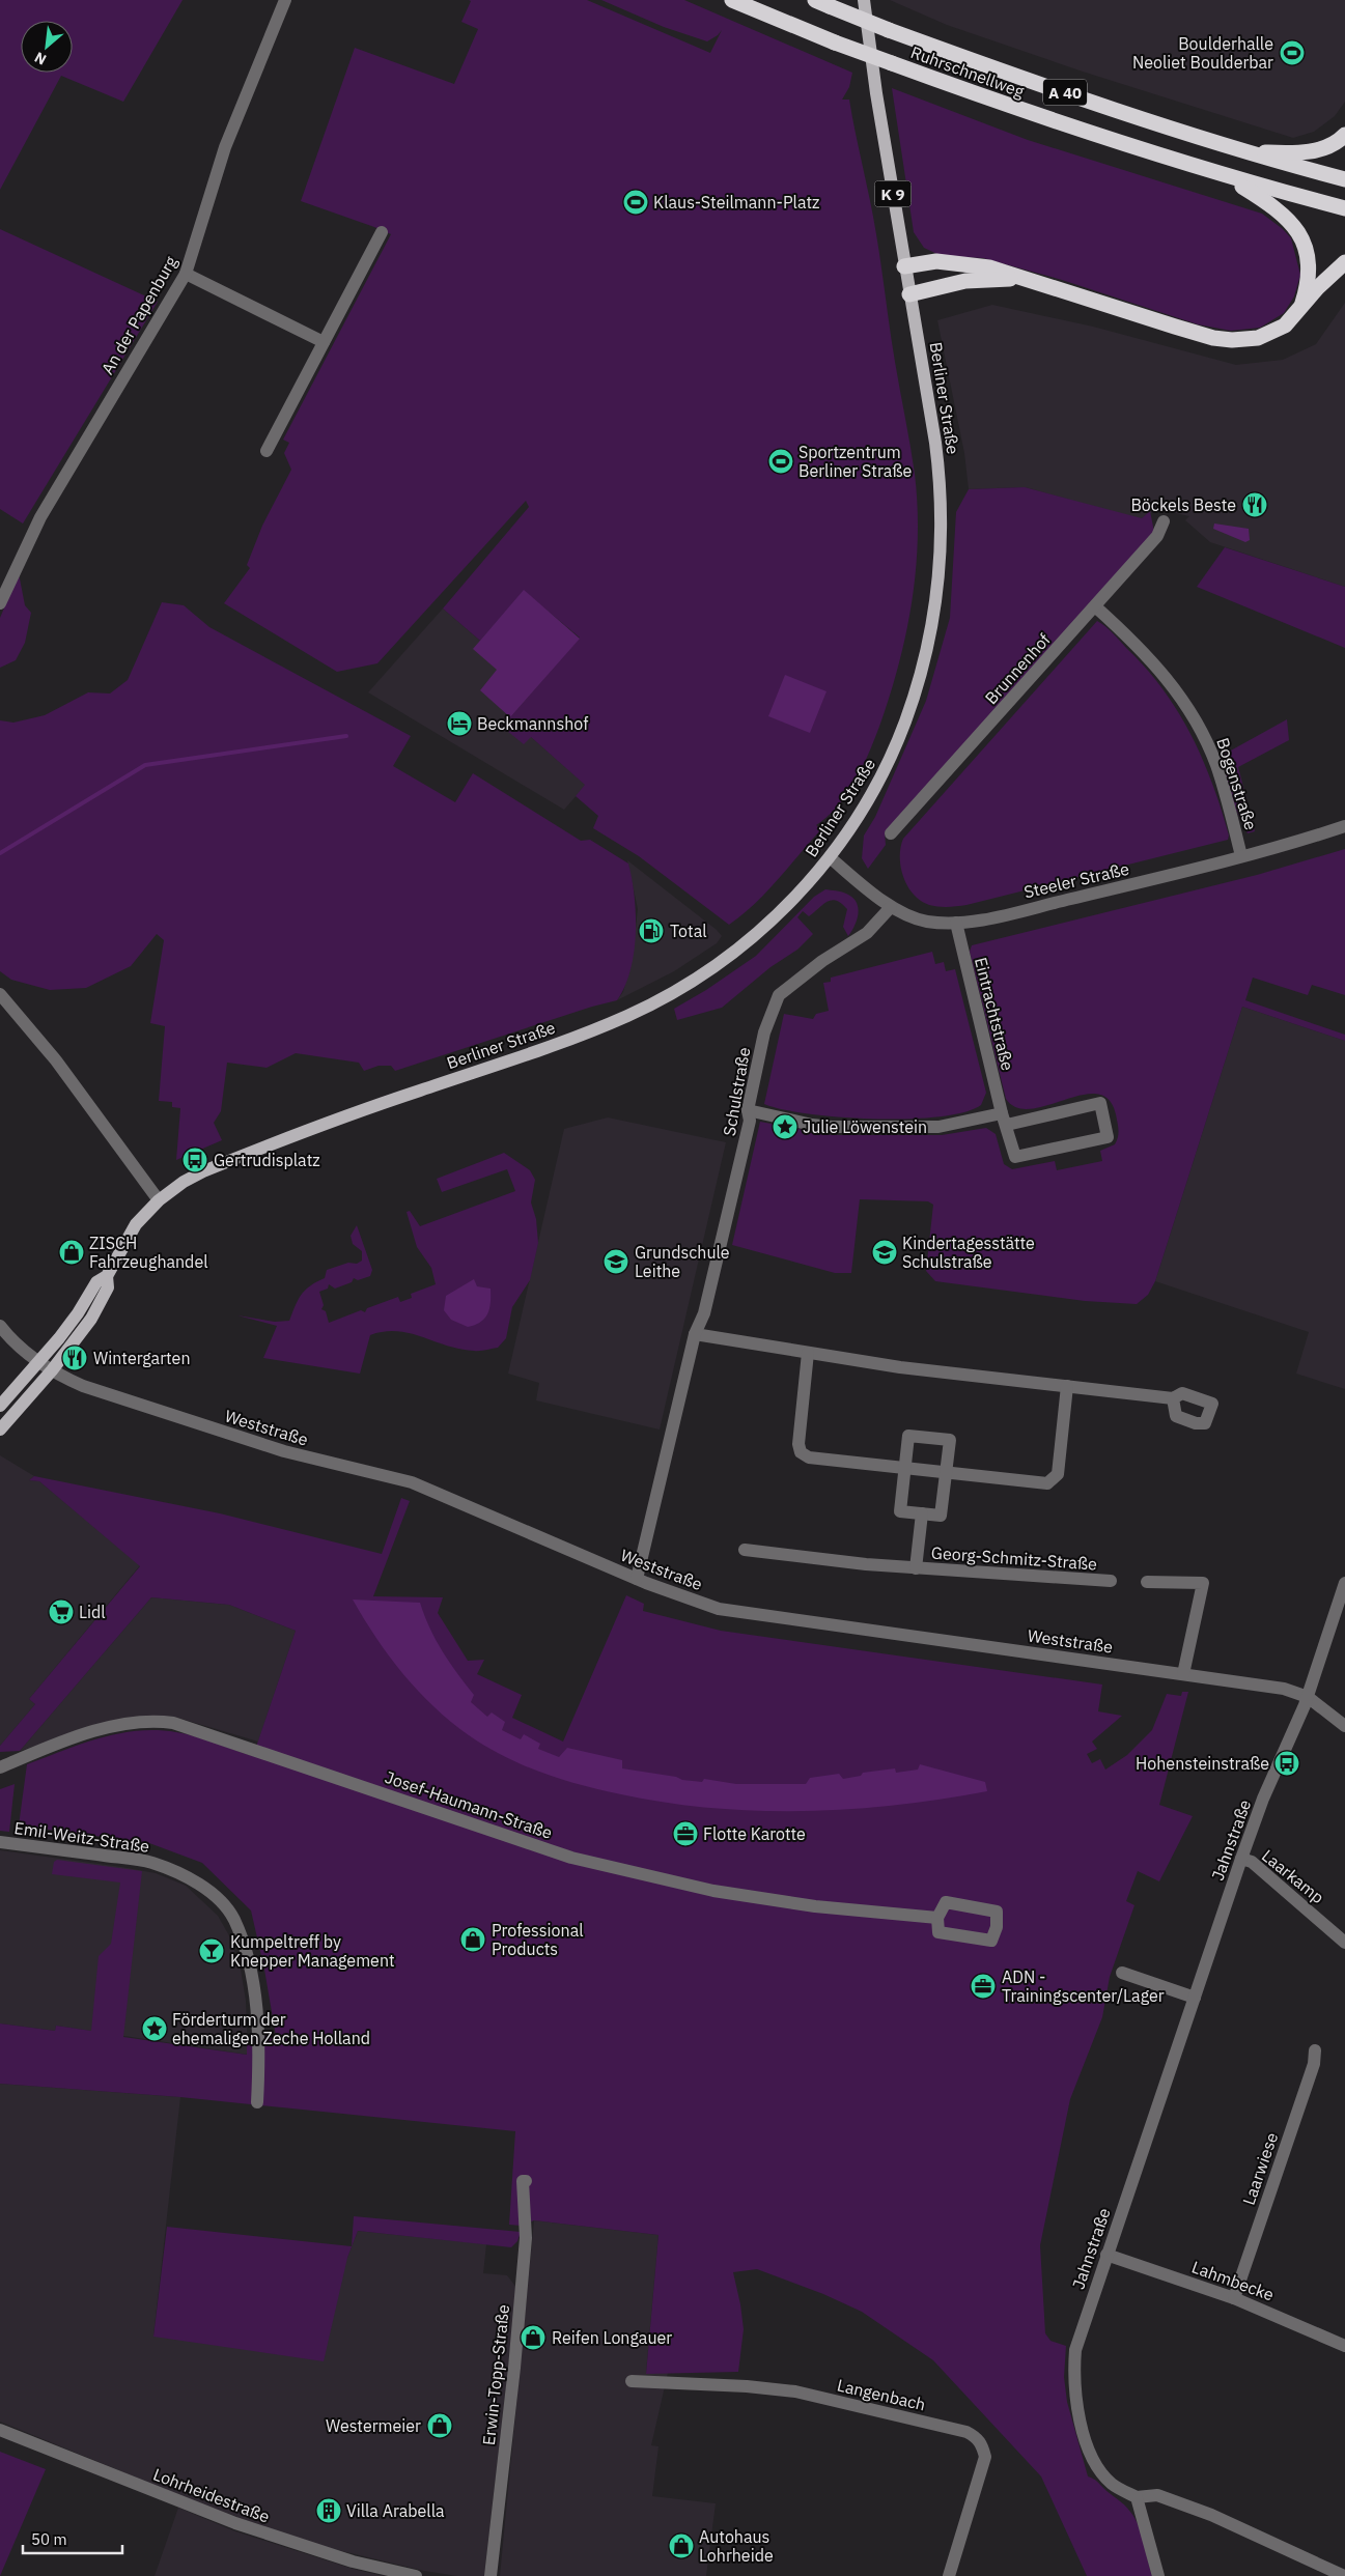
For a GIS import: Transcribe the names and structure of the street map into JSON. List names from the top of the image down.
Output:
{
  "streets": {
    "highway": ["Ruhrschnellweg", "A 40"],
    "main road": ["K 9", "Berliner Straße"],
    "street": [
      "An der Papenburg",
      "Brunnenhof",
      "Bogenstraße",
      "Steeler Straße",
      "Eintrachtstraße",
      "Schulstraße",
      "Weststraße",
      "Georg-Schmitz-Straße",
      "Josef-Haumann-Straße",
      "Emil-Weitz-Straße",
      "Jahnstraße",
      "Laarkamp",
      "Laarwiese",
      "Lahmbecke",
      "Erwin-Topp-Straße",
      "Langenbach",
      "Lohrheidestraße"
    ]
  },
  "crossings": [
    ["K 9", "Berliner Straße"],
    ["K 9", "Weststraße"],
    ["Berliner Straße", "Steeler Straße"],
    ["Berliner Straße", "Weststraße"],
    ["Brunnenhof", "Bogenstraße"],
    ["Bogenstraße", "Steeler Straße"],
    ["Steeler Straße", "Eintrachtstraße"],
    ["Steeler Straße", "Schulstraße"],
    ["Schulstraße", "Weststraße"],
    ["Weststraße", "Jahnstraße"],
    ["Jahnstraße", "Laarkamp"],
    ["Jahnstraße", "Lahmbecke"],
    ["Laarwiese", "Lahmbecke"]
  ],
  "places": {
    "sports": ["Boulderhalle Neoliet Boulderbar", "Klaus-Steilmann-Platz", "Sportzentrum Berliner Straße"],
    "restaurant": ["Böckels Beste", "Wintergarten"],
    "hotel": ["Beckmannshof"],
    "fuel station": ["Total"],
    "place": ["Julie Löwenstein", "Förderturm der ehemaligen Zeche Holland"],
    "bus stop": ["Gertrudisplatz", "Hohensteinstraße"],
    "shop": [
      "ZISCH Fahrzeughandel",
      "Professional Products",
      "Reifen Longauer",
      "Westermeier",
      "Autohaus Lohrheide"
    ],
    "school or university": ["Kindertagesstätte Schulstraße", "Grundschule Leithe"],
    "supermarket": ["Lidl"],
    "office": ["Flotte Karotte", "ADN - Trainingscenter/Lager"],
    "bar": ["Kumpeltreff by Knepper Management"],
    "building": ["Villa Arabella"]
  },
  "scale_bar": "50 m",
  "north": "bottom left"
}
